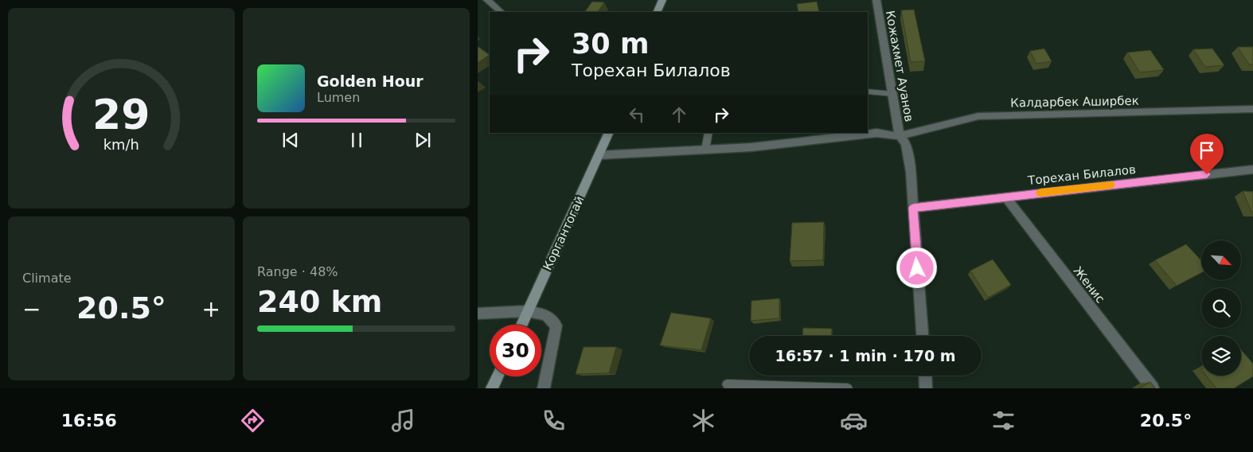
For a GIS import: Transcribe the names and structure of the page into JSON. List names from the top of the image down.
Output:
{
  "streets": {
    "main road": ["Коргантогай"],
    "street": [
      "Кожахмет Ауанов",
      "Калдарбек Аширбек",
      "Торехан Билалов",
      "Женис"
    ]
  },
  "crossings": [
    ["Кожахмет Ауанов", "Калдарбек Аширбек"],
    ["Кожахмет Ауанов", "Торехан Билалов"],
    ["Торехан Билалов", "Женис"]
  ],
  "north": "bottom right",
  "page": {
    "turn": ["30 m", "Торехан Билалов"],
    "song": ["Golden Hour", "Lumen"],
    "tile": [
      "Climate",
      ["Range · 48%", "240 km"]
    ],
    "heat": ["−", "20.5°", "+"],
    "limit": "30",
    "trip": "16:57 · 1 min · 170 m",
    "tabs": ["16:56", "20.5°"],
    "gauge": ["29", "km/h"]
  }
}
